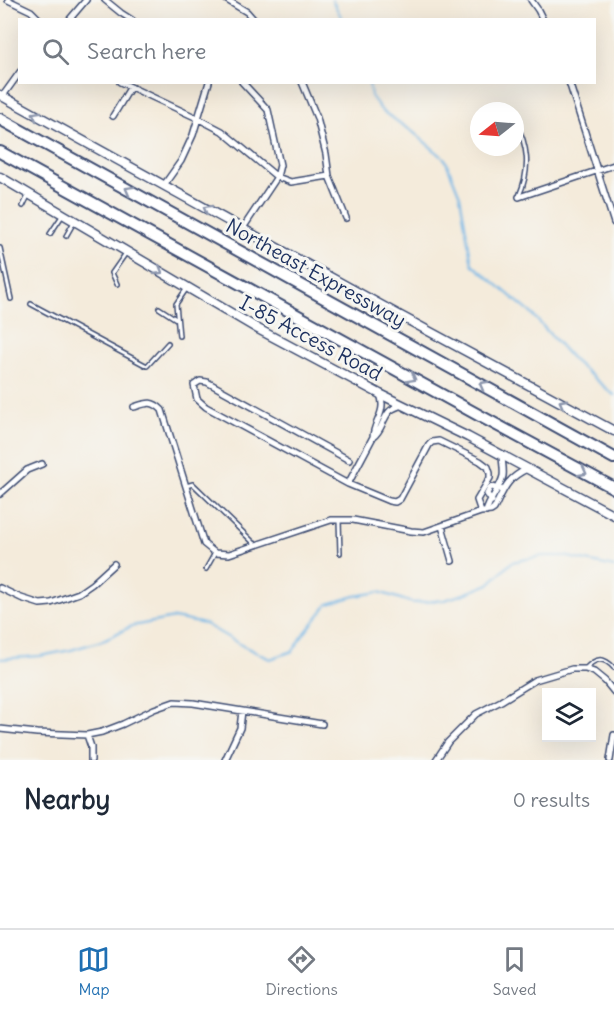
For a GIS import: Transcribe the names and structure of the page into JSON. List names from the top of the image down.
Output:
{
  "streets": {
    "highway": ["Northeast Expressway"],
    "main road": ["I-85 Access Road"]
  },
  "north": "left",
  "page": {
    "search": "Search here",
    "heading": ["Nearby", "0 results"],
    "nav": ["Map", "Directions", "Saved"]
  }
}
